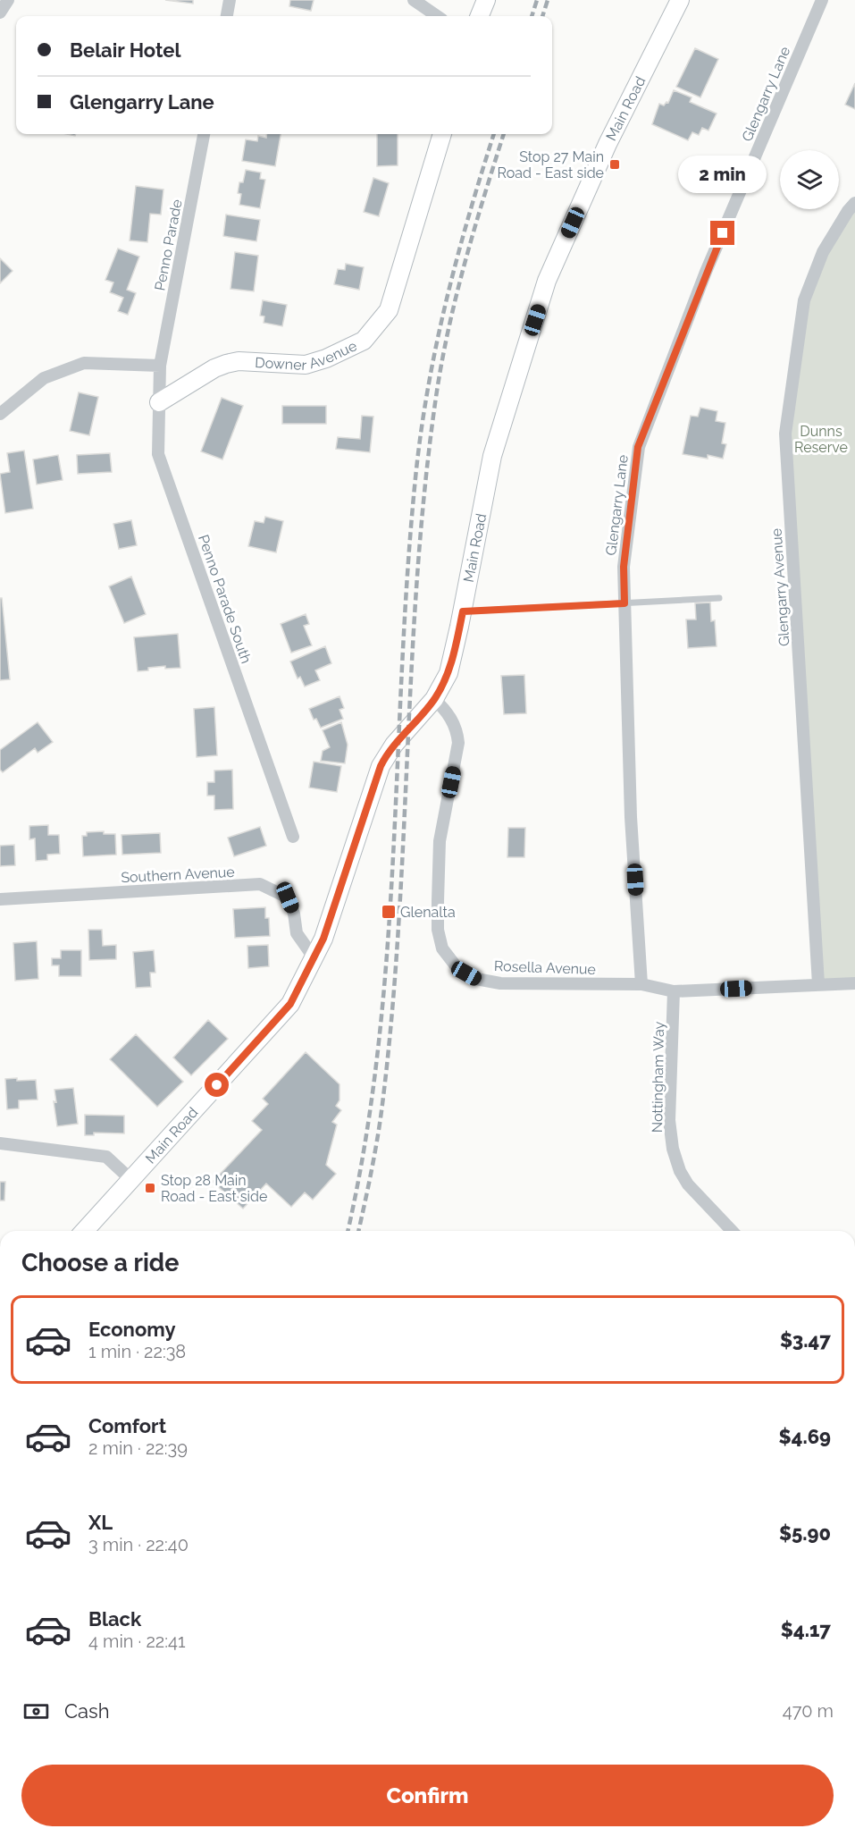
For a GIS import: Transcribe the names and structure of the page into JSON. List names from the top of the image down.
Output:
{
  "streets": {
    "main road": ["Main Road", "Downer Avenue"],
    "street": [
      "Glengarry Lane",
      "Penno Parade",
      "Glengarry Avenue",
      "Penno Parade South",
      "Southern Avenue",
      "Rosella Avenue",
      "Nottingham Way"
    ]
  },
  "crossings": [
    ["Glengarry Lane", "Rosella Avenue"],
    ["Main Road", "Southern Avenue"],
    ["Main Road", "Rosella Avenue"],
    ["Penno Parade", "Penno Parade South"],
    ["Downer Avenue", "Penno Parade South"],
    ["Glengarry Avenue", "Rosella Avenue"],
    ["Rosella Avenue", "Nottingham Way"]
  ],
  "parks": ["Dunns Reserve"],
  "places": {
    "transit": ["Stop 27 Main Road - East side", "Glenalta", "Stop 28 Main Road - East side"]
  },
  "page": {
    "banner": ["Belair Hotel", "Glengarry Lane"],
    "bubble": "2 min",
    "heading": "Choose a ride",
    "list": [
      {
        "name": "Economy",
        "note": "1 min · 22:38",
        "value": "$3.47"
      },
      {
        "name": "Comfort",
        "note": "2 min · 22:39",
        "value": "$4.69"
      },
      {
        "name": "XL",
        "note": "3 min · 22:40",
        "value": "$5.90"
      },
      {
        "name": "Black",
        "note": "4 min · 22:41",
        "value": "$4.17"
      }
    ],
    "pay": ["Cash", "470 m"],
    "buttons": "Confirm"
  }
}
